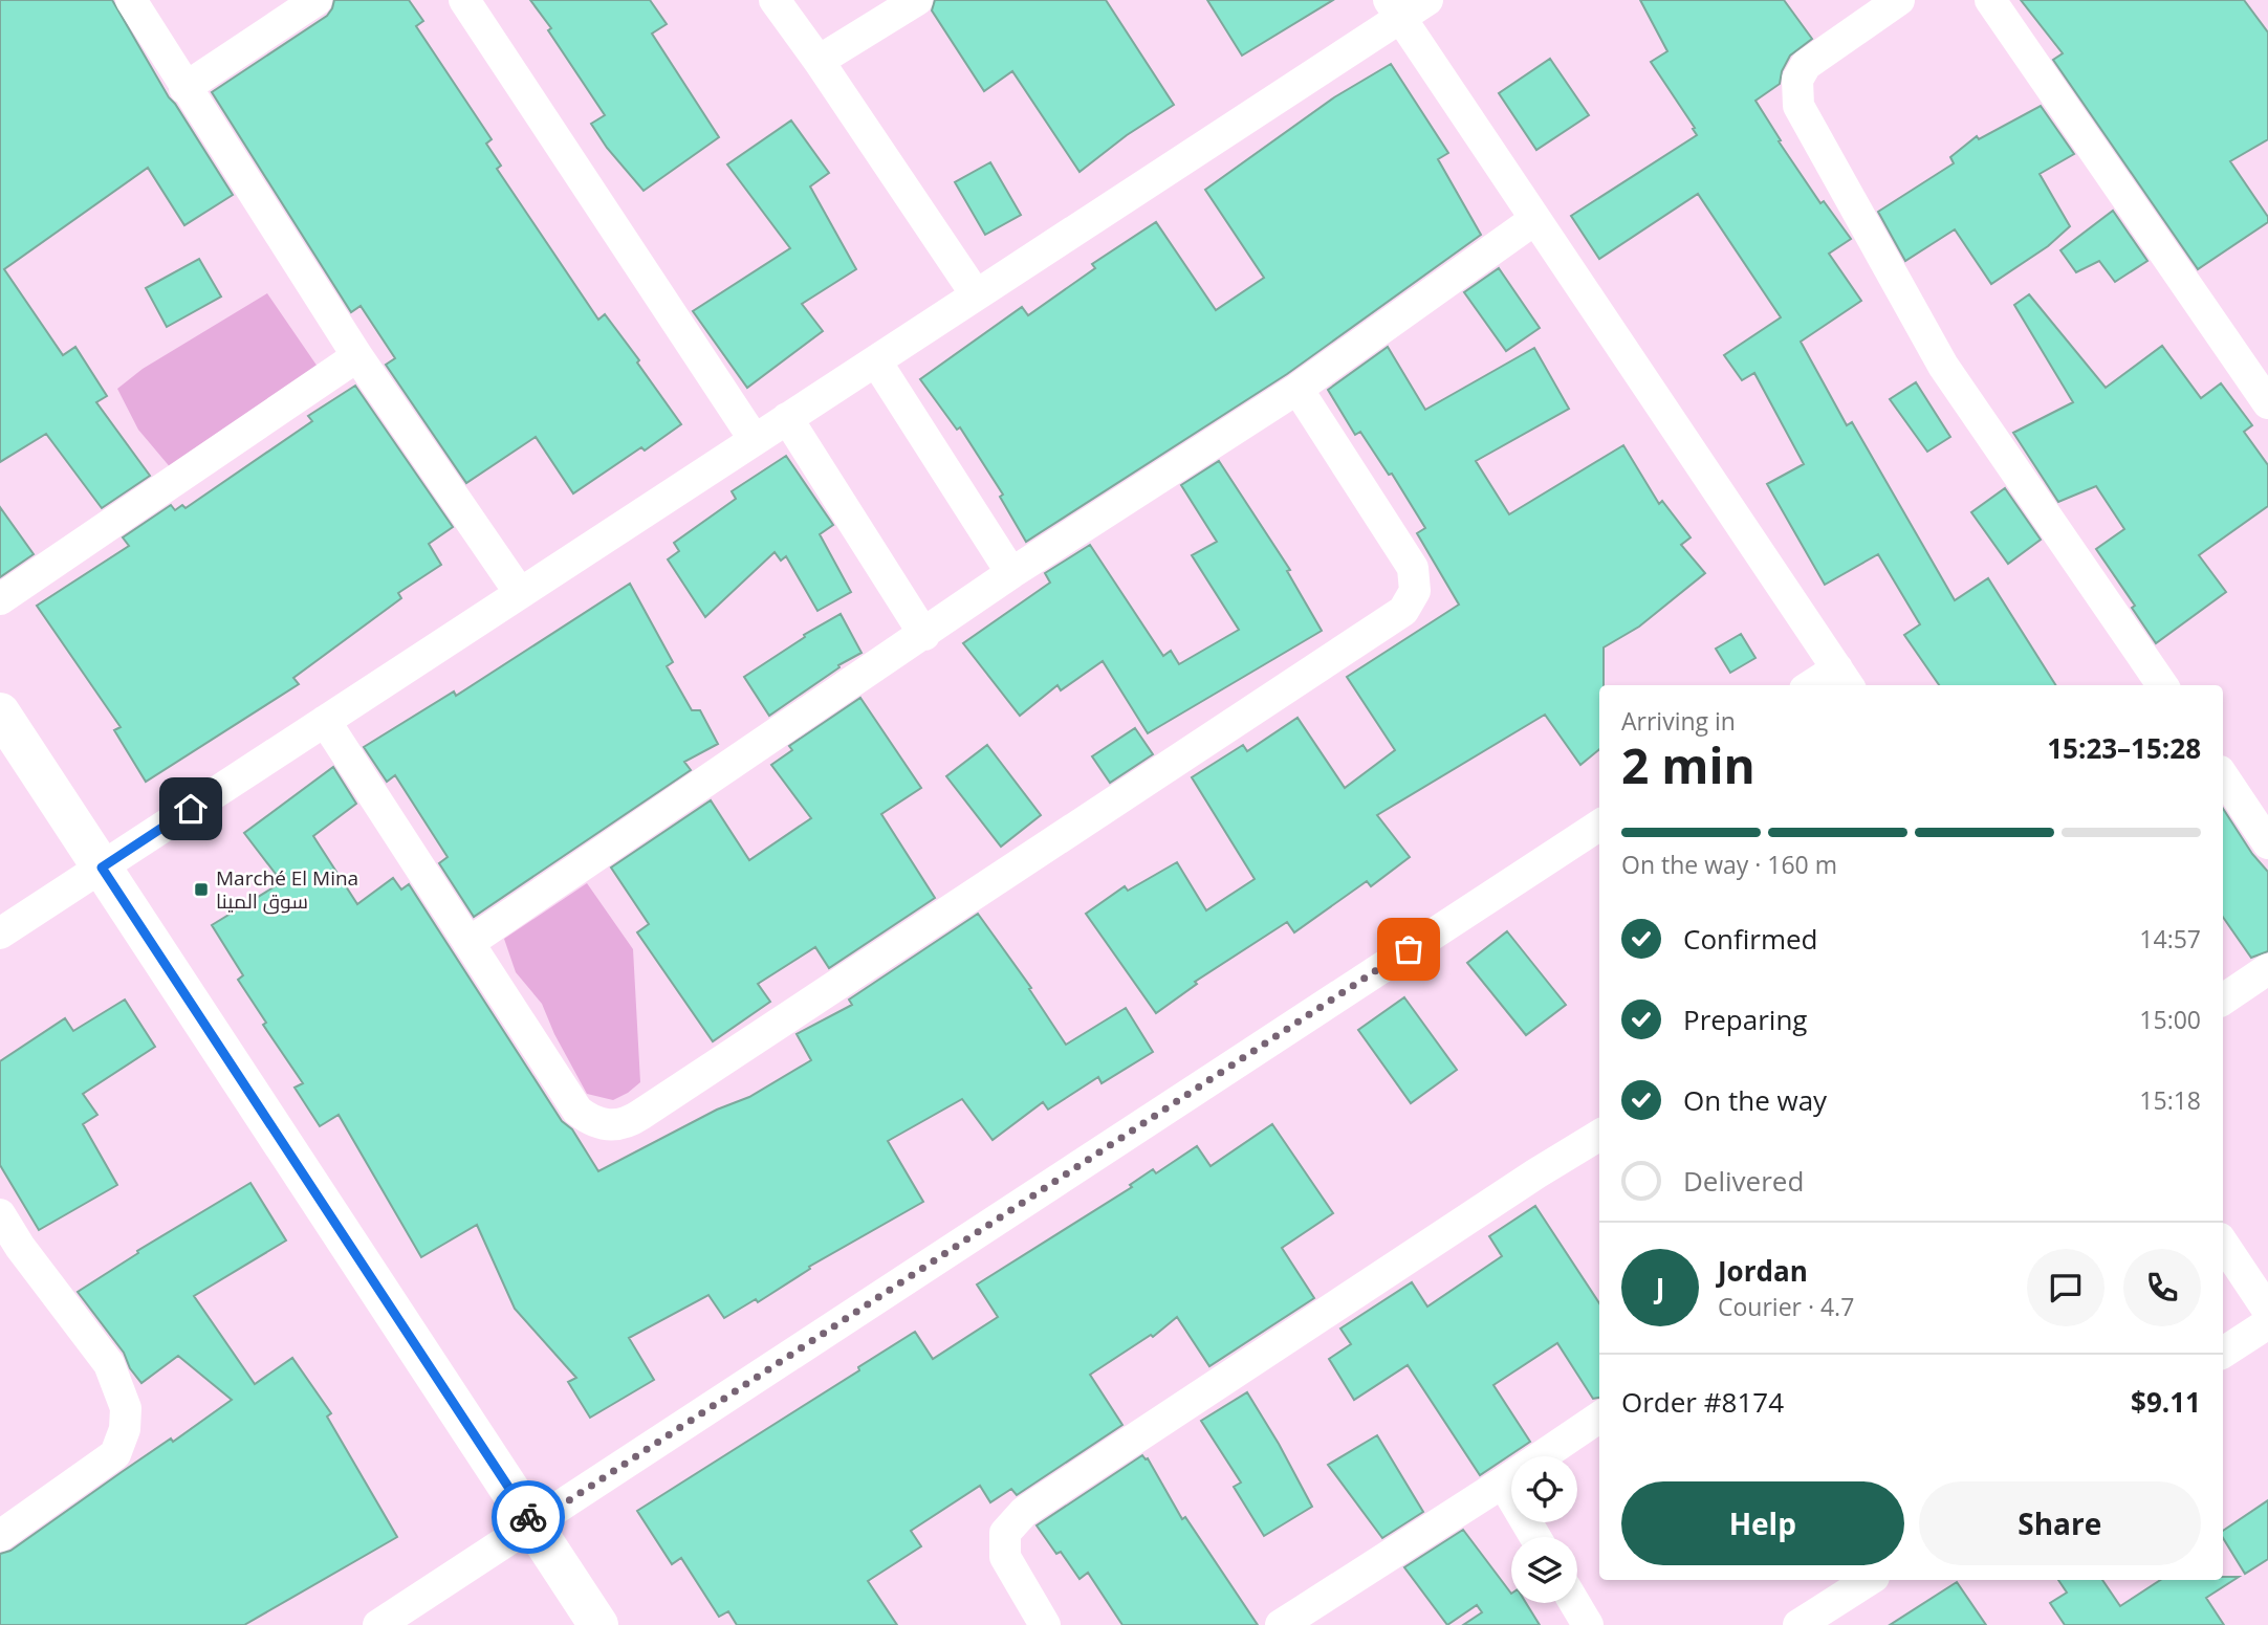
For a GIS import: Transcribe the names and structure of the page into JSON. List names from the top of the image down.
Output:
{
  "places": {
    "transit": ["Marché El Mina سوق المينا"]
  },
  "page": {
    "heading": ["2 min", "Arriving in", "15:23–15:28"],
    "panel": [
      "Jordan",
      "Courier · 4.7",
      "Order #8174",
      "$9.11"
    ],
    "bar": "On the way · 160 m",
    "list": [
      ["Confirmed", "14:57"],
      ["Preparing", "15:00"],
      ["On the way", "15:18"],
      "Delivered"
    ],
    "round": "J",
    "buttons": ["Help", "Share"]
  }
}
